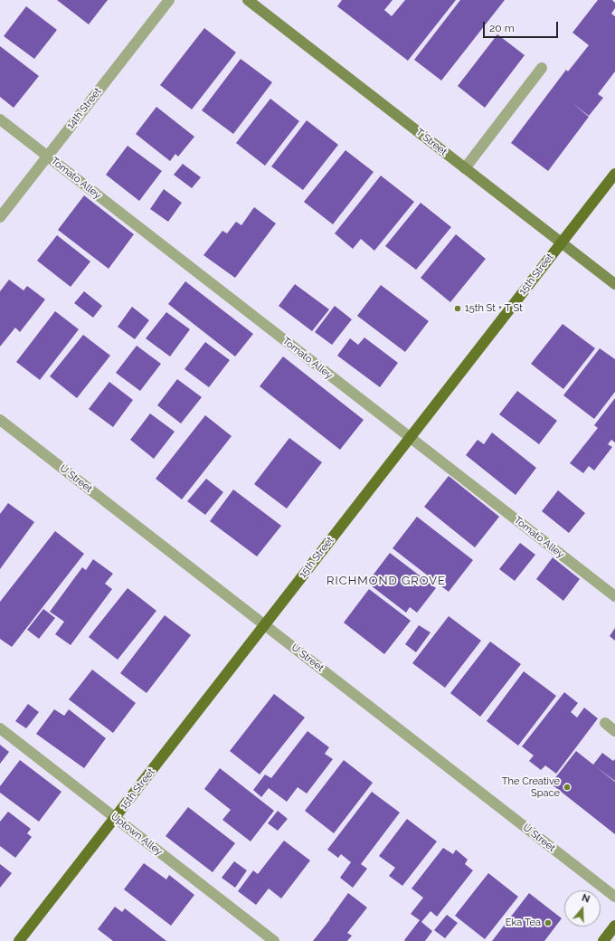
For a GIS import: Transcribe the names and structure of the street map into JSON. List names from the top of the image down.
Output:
{
  "streets": {
    "main road": ["15th Street"],
    "street": [
      "14th Street",
      "T Street",
      "Tomato Alley",
      "U Street",
      "Uptown Alley"
    ]
  },
  "crossings": [
    ["14th Street", "Tomato Alley"],
    ["T Street", "15th Street"],
    ["Tomato Alley", "15th Street"],
    ["15th Street", "U Street"],
    ["15th Street", "Uptown Alley"]
  ],
  "districts": ["RICHMOND GROVE"],
  "places": ["15th St + T St", "The Creative Space", "Eka Tea"],
  "scale_bar": "20 m",
  "north": "top"
}
